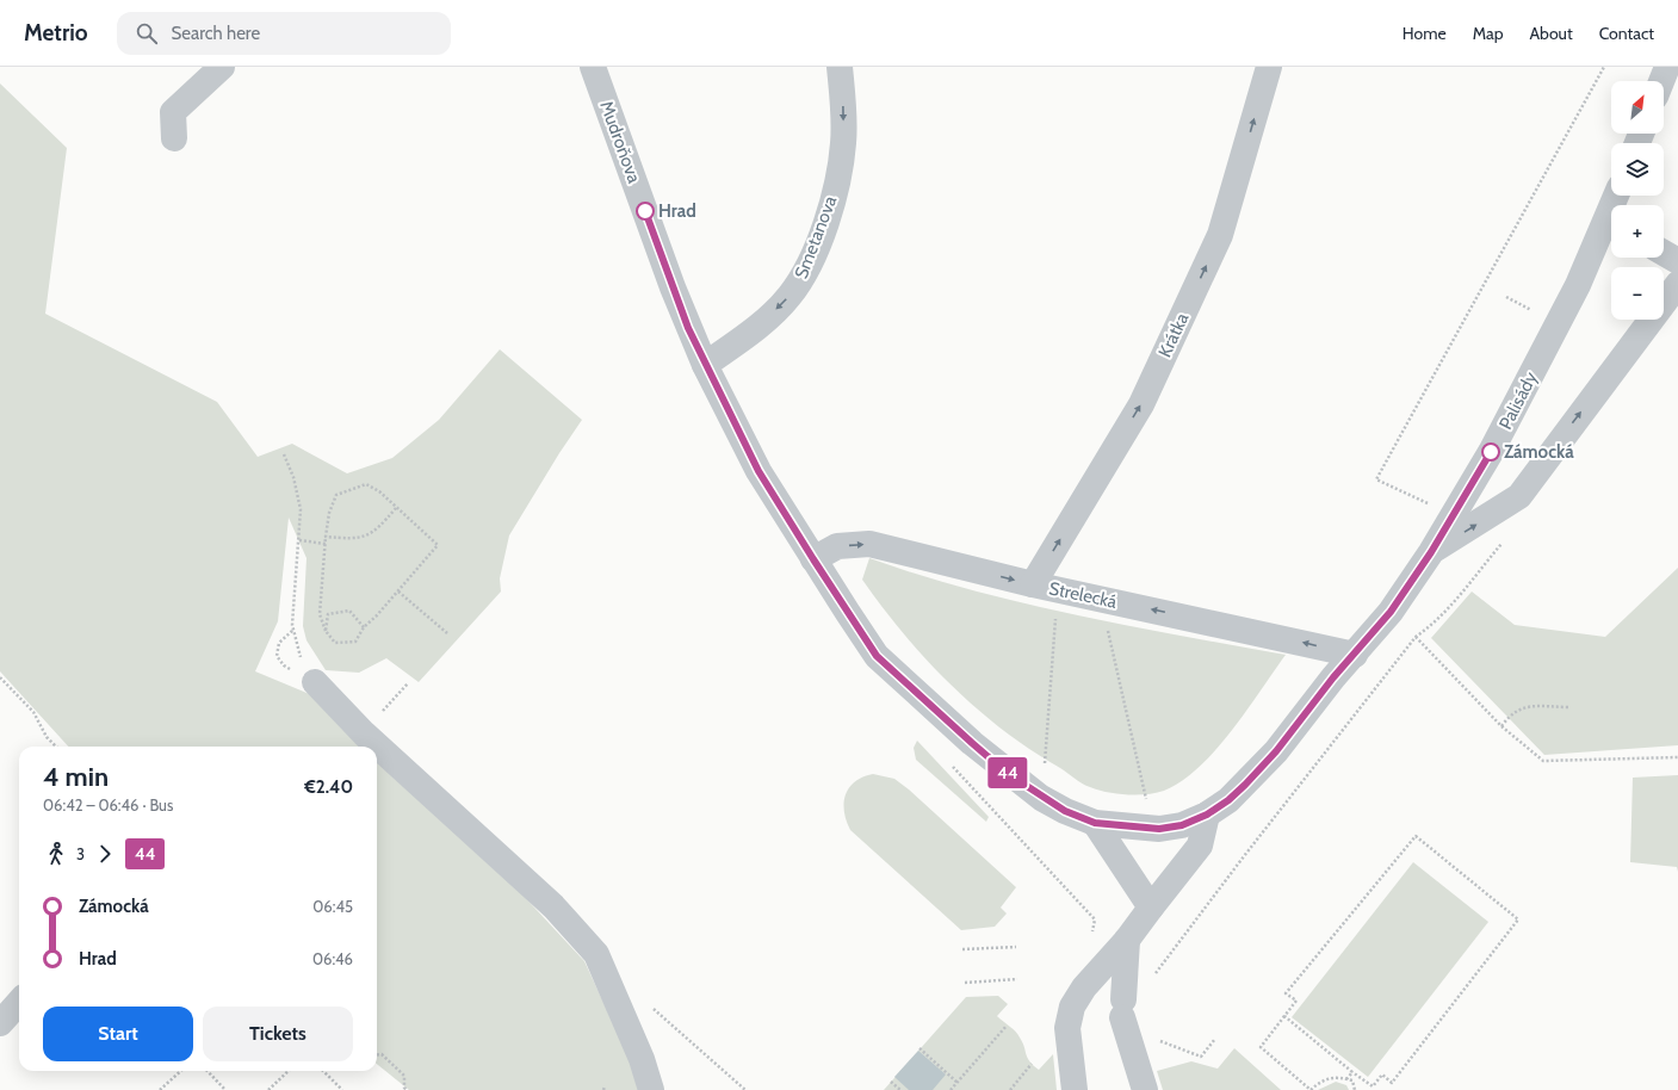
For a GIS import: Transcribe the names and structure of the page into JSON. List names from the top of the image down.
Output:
{
  "streets": {
    "street": [
      "Mudroňova",
      "Smetanova",
      "Krátka",
      "Palisády",
      "Strelecká"
    ]
  },
  "crossings": [
    ["Mudroňova", "Smetanova"],
    ["Mudroňova", "Palisády"],
    ["Mudroňova", "Strelecká"],
    ["Krátka", "Strelecká"],
    ["Palisády", "Strelecká"]
  ],
  "one_way": ["Smetanova", "Krátka"],
  "places": ["Hrad", "Zámocká"],
  "lines": ["bus line 44"],
  "north": "top right",
  "page": {
    "header": "Metrio",
    "search": "Search here",
    "nav": [
      "Home",
      "Map",
      "About",
      "Contact"
    ],
    "on_map": "44",
    "map_buttons": ["+", "−"],
    "heading": ["4 min", "06:42 – 06:46 · Bus", "€2.40"],
    "legs": ["3", "44"],
    "list": [
      {
        "name": "Zámocká",
        "value": "06:45"
      },
      {
        "name": "Hrad",
        "value": "06:46"
      }
    ],
    "buttons": ["Start", "Tickets"]
  }
}
